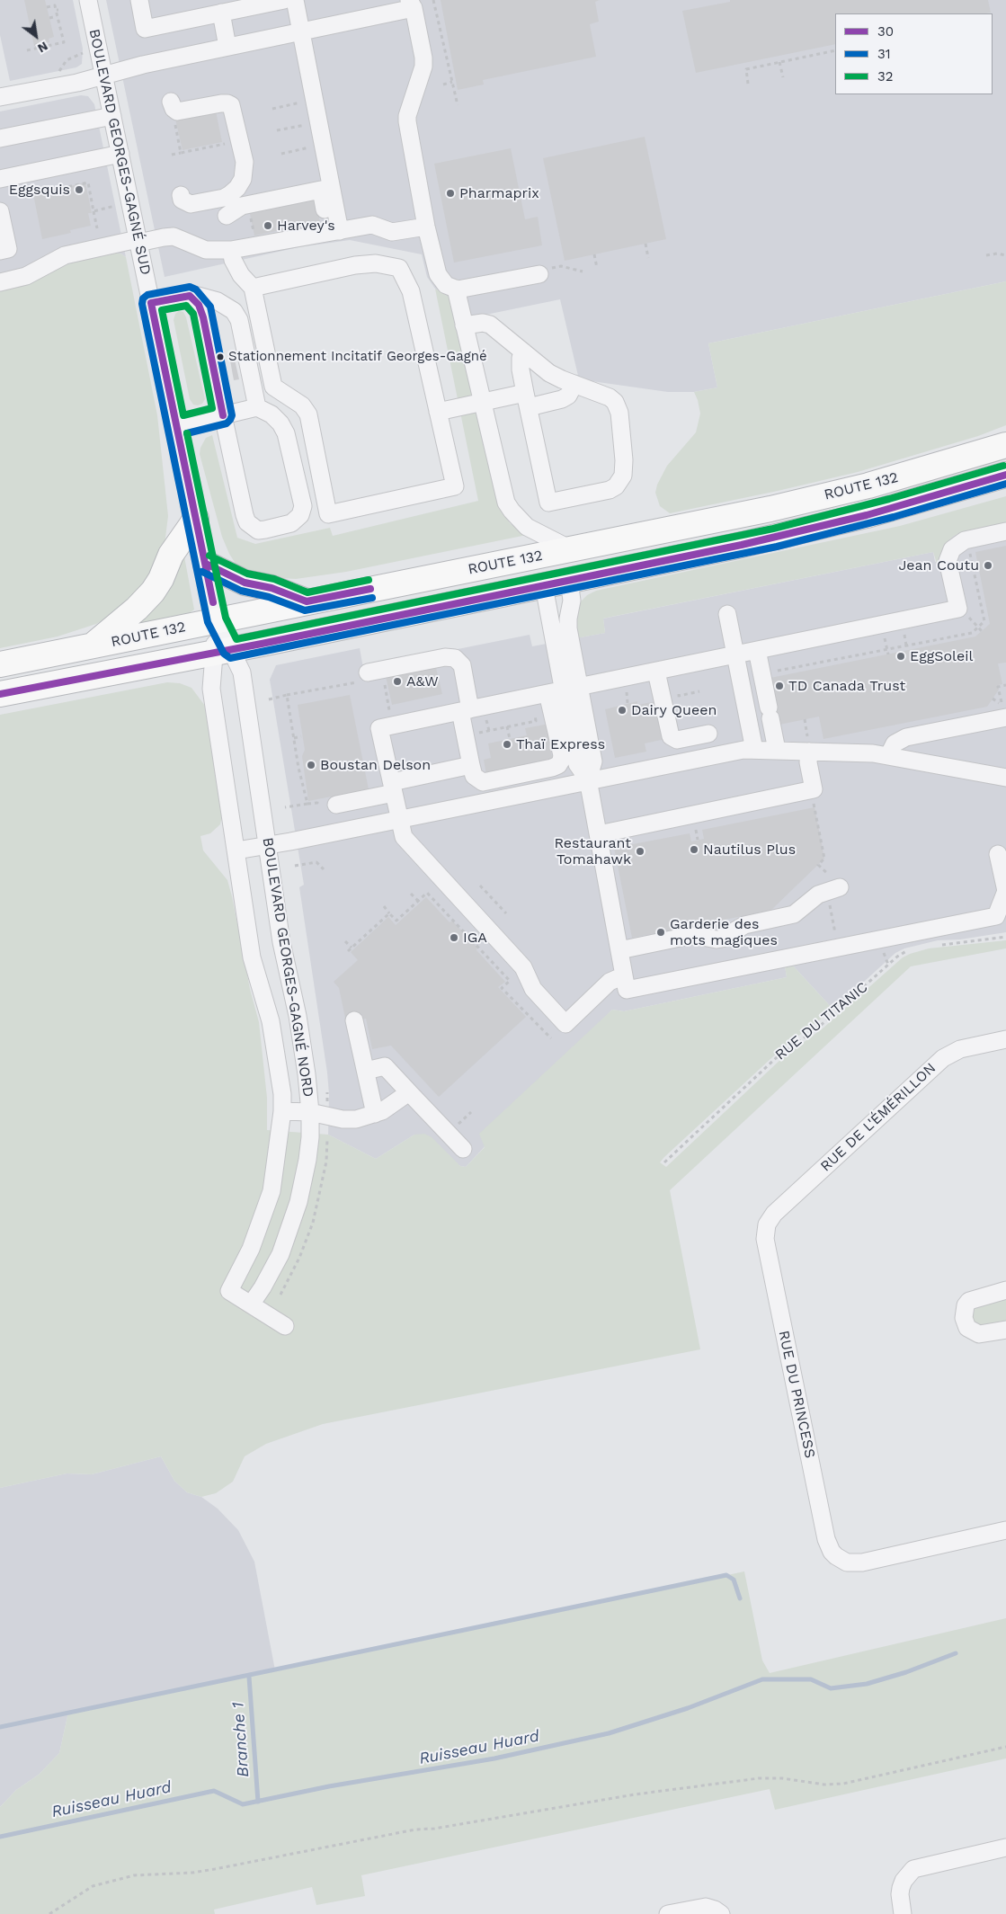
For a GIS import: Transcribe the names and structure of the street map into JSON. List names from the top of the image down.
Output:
{
  "streets": {
    "highway": ["ROUTE 132"],
    "street": [
      "BOULEVARD GEORGES-GAGNÉ SUD",
      "BOULEVARD GEORGES-GAGNÉ NORD",
      "RUE DE L'ÉMÉRILLON",
      "RUE DU PRINCESS"
    ],
    "path": ["RUE DU TITANIC"]
  },
  "crossings": [
    ["BOULEVARD GEORGES-GAGNÉ SUD", "ROUTE 132"],
    ["BOULEVARD GEORGES-GAGNÉ SUD", "BOULEVARD GEORGES-GAGNÉ NORD"],
    ["ROUTE 132", "BOULEVARD GEORGES-GAGNÉ NORD"],
    ["RUE DE L'ÉMÉRILLON", "RUE DU PRINCESS"]
  ],
  "water": ["Branche 1", "Ruisseau Huard"],
  "places": [
    "Eggsquis",
    "Pharmaprix",
    "Harvey's",
    "Stationnement Incitatif Georges-Gagné",
    "Jean Coutu",
    "EggSoleil",
    "A&W",
    "TD Canada Trust",
    "Dairy Queen",
    "Thaï Express",
    "Boustan Delson",
    "Nautilus Plus",
    "Restaurant Tomahawk",
    "Garderie des mots magiques",
    "IGA"
  ],
  "lines": ["transit line 31", "transit line 30", "transit line 32"],
  "legend": ["30", "31", "32"],
  "north": "bottom right"
}
